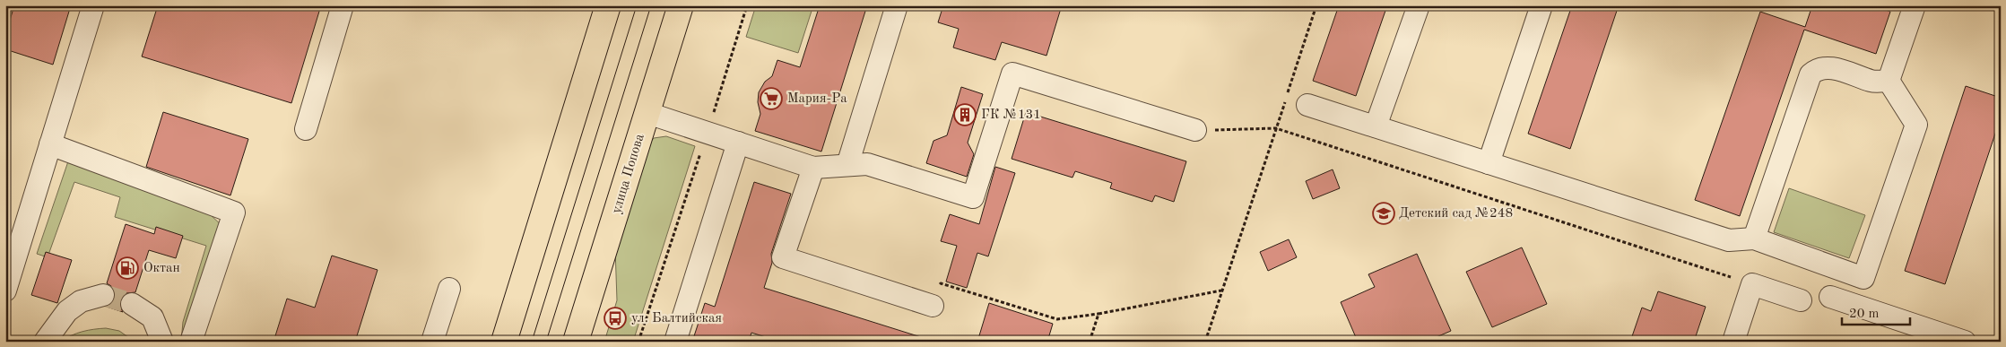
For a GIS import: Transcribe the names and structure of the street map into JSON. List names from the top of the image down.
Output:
{
  "streets": {
    "main road": ["улица Попова"]
  },
  "places": {
    "supermarket": ["Мария-Ра"],
    "building": ["ГК №131"],
    "school or university": ["Детский сад №248"],
    "fuel station": ["Октан"],
    "bus stop": ["ул. Балтийская"]
  },
  "scale_bar": "20 m"
}
